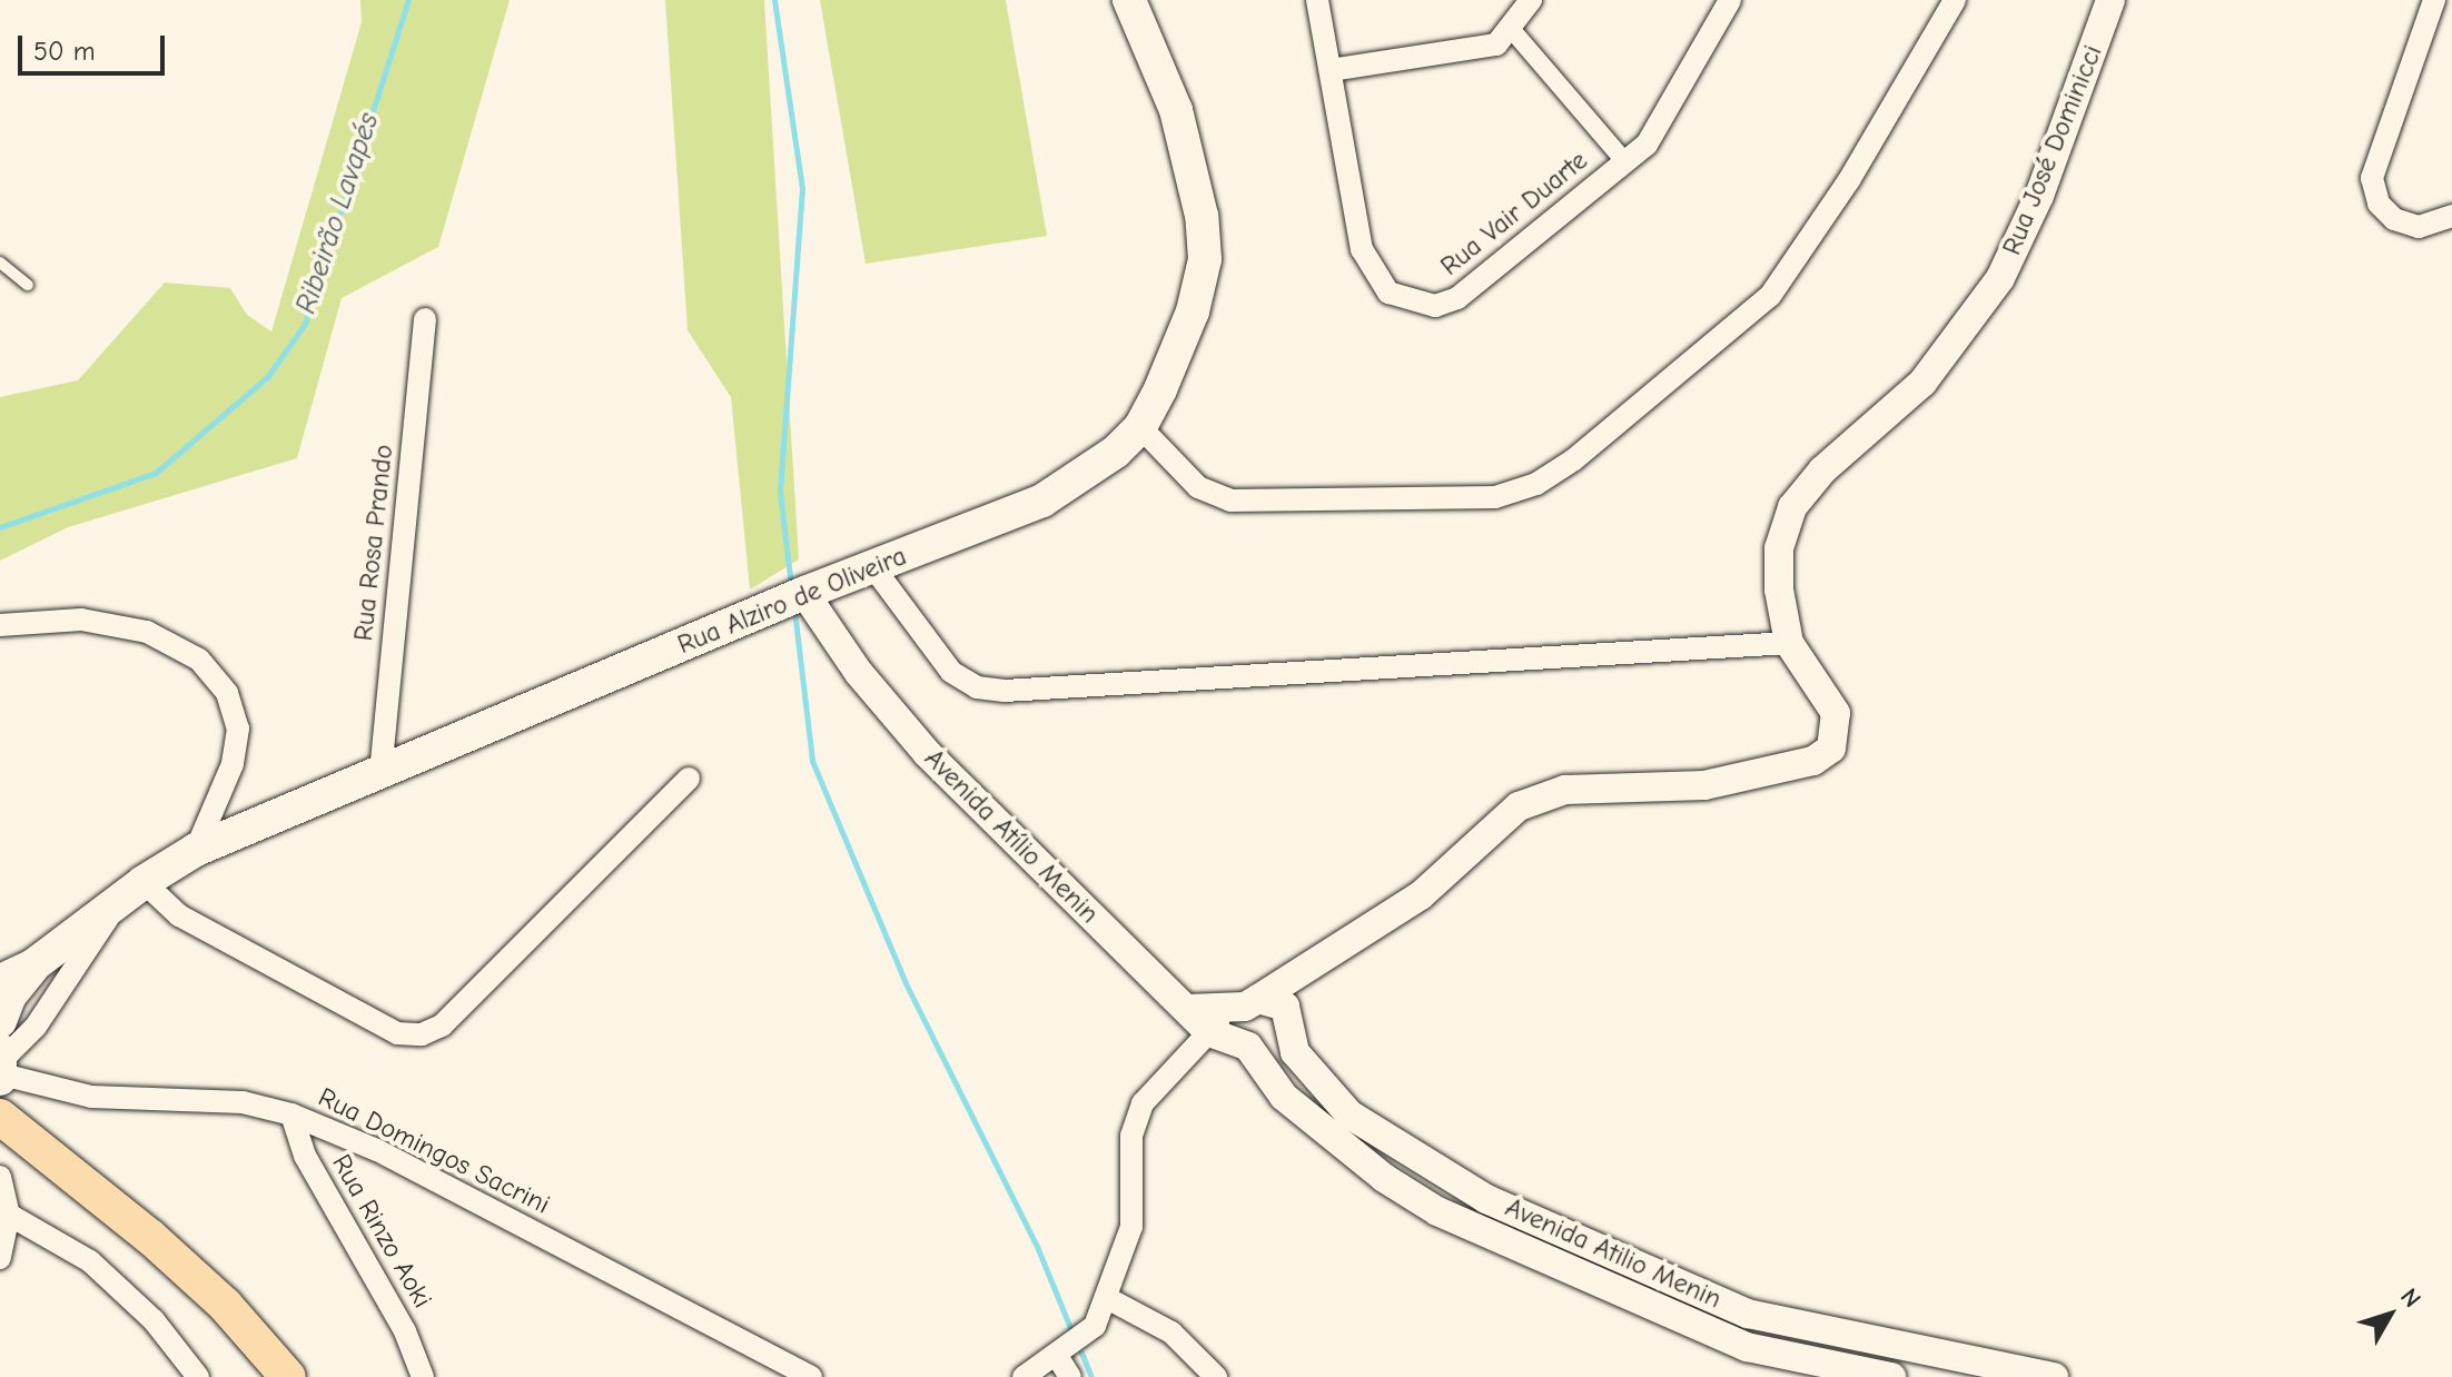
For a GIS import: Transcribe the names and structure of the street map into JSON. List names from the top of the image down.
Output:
{
  "streets": {
    "main road": ["Rua Alziro de Oliveira"],
    "street": [
      "Rua José Dominicci",
      "Rua Vair Duarte",
      "Rua Rosa Prando",
      "Avenida Atílio Menin",
      "Rua Domingos Sacrini",
      "Rua Rinzo Aoki",
      "Avenida Atilio Menin"
    ]
  },
  "crossings": [
    ["Rua Rosa Prando", "Rua Alziro de Oliveira"],
    ["Rua Alziro de Oliveira", "Avenida Atílio Menin"],
    ["Avenida Atílio Menin", "Avenida Atilio Menin"],
    ["Rua Domingos Sacrini", "Rua Rinzo Aoki"]
  ],
  "water": ["Ribeirão Lavapés"],
  "scale_bar": "50 m",
  "north": "top right"
}
